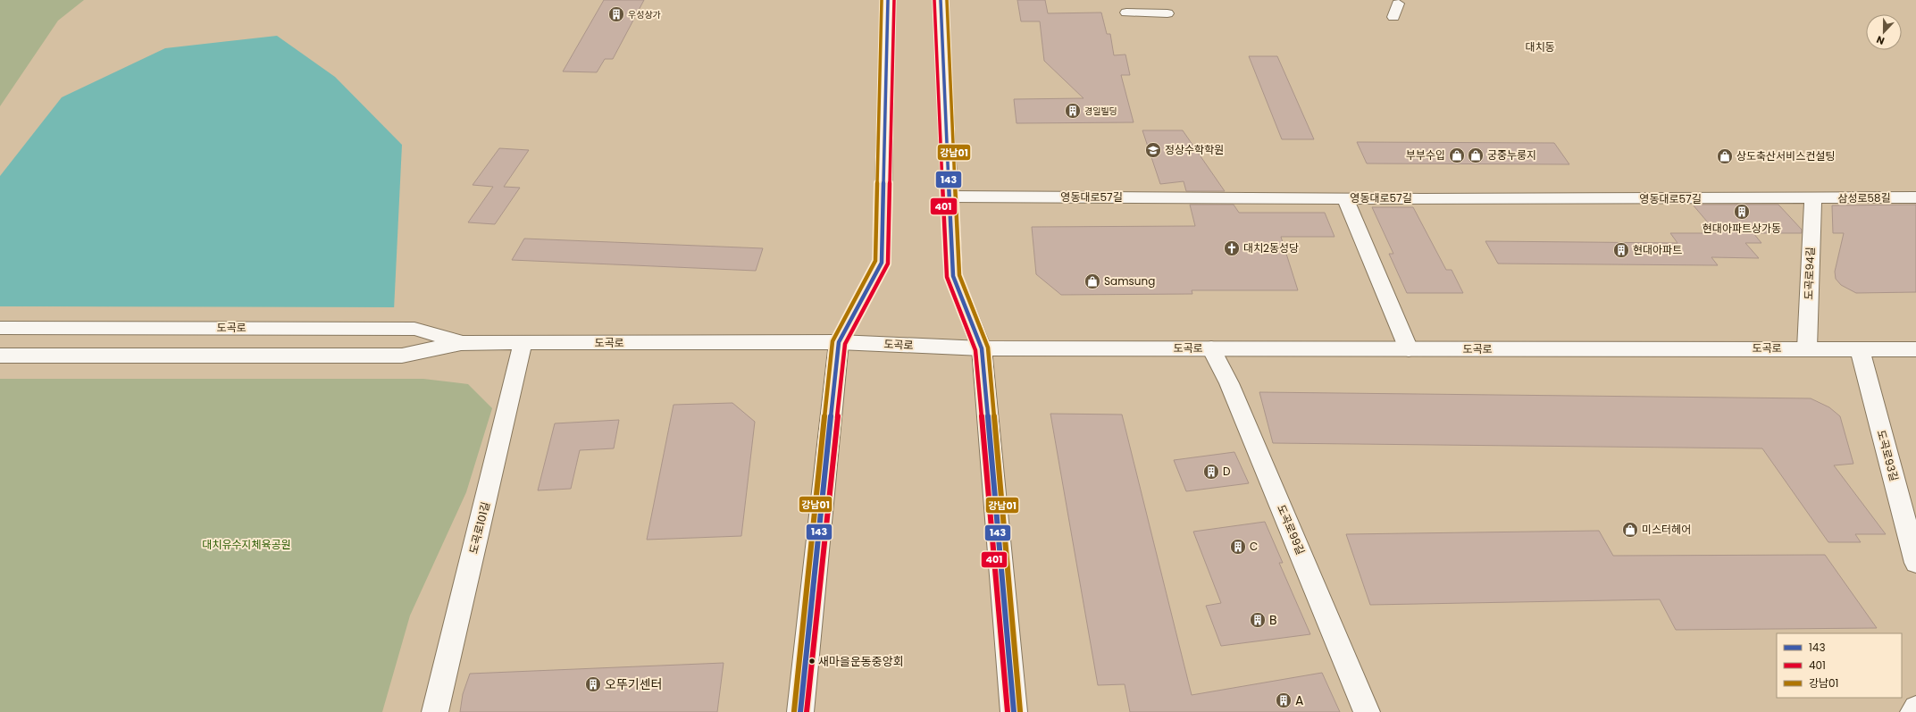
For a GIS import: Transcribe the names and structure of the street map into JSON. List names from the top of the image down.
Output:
{
  "streets": {
    "main road": [
      "영동대로57길",
      "삼성로58길",
      "도곡로94길",
      "도곡로",
      "도곡로93길",
      "도곡로101길",
      "도곡로99길"
    ]
  },
  "crossings": [
    ["영동대로57길", "삼성로58길"],
    ["영동대로57길", "도곡로94길"],
    ["삼성로58길", "도곡로94길"],
    ["도곡로94길", "도곡로"],
    ["도곡로", "도곡로93길"],
    ["도곡로", "도곡로101길"],
    ["도곡로", "도곡로99길"]
  ],
  "districts": ["대치동"],
  "parks": ["대치유수지체육공원"],
  "places": {
    "building": [
      "우성상가",
      "경일빌딩",
      "현대아파트상가동",
      "현대아파트",
      "D",
      "C",
      "B",
      "오뚜기센터",
      "A"
    ],
    "school or university": ["정상수학학원"],
    "shop": [
      "부부수입",
      "궁중누룽지",
      "상도축산서비스컨설팅",
      "Samsung",
      "미스터헤어"
    ],
    "church": ["대치2동성당"],
    "other": ["새마을운동중앙회"]
  },
  "lines": ["transit line 143", "transit line 401", "transit line 강남01"],
  "legend": ["143", "401", "강남01"],
  "north": "bottom"
}
